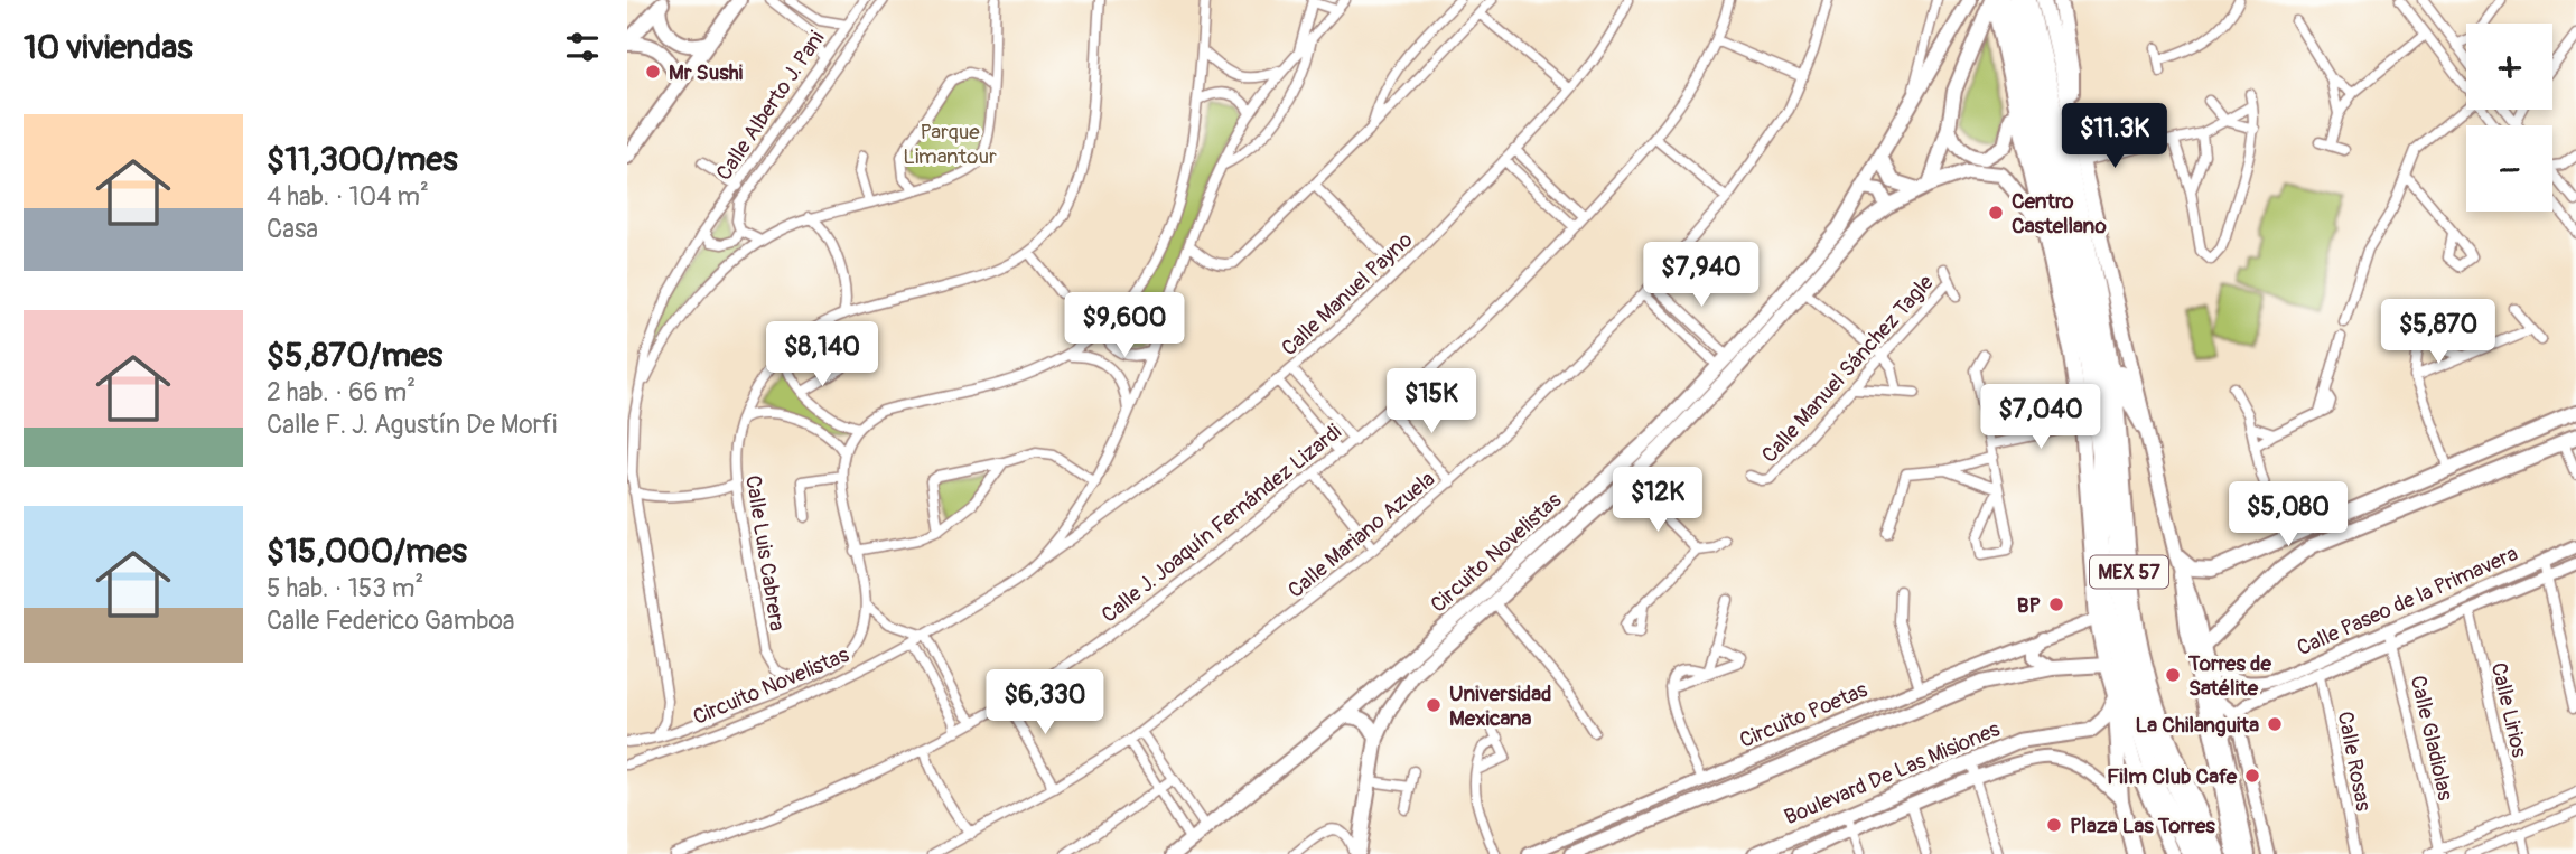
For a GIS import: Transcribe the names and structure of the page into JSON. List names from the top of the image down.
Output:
{
  "streets": {
    "highway": ["MEX 57"],
    "main road": ["Circuito Novelistas", "Boulevard De Las Misiones"],
    "street": [
      "Calle Alberto J. Pani",
      "Calle Manuel Payno",
      "Calle Manuel Sánchez Tagle",
      "Calle J. Joaquín Fernández Lizardi",
      "Calle Mariano Azuela",
      "Calle Luis Cabrera",
      "Calle Paseo de la Primavera",
      "Calle Lirios",
      "Circuito Poetas",
      "Calle Gladiolas",
      "Calle Rosas"
    ]
  },
  "crossings": [
    ["Calle Manuel Payno", "Circuito Novelistas"],
    ["Calle Paseo de la Primavera", "Calle Lirios"],
    ["Calle Paseo de la Primavera", "Calle Gladiolas"],
    ["Calle Paseo de la Primavera", "Calle Rosas"]
  ],
  "parks": ["Parque Limantour"],
  "places": [
    "Mr Sushi",
    "Centro Castellano",
    "BP",
    "Torres de Satélite",
    "Universidad Mexicana",
    "La Chilanguita",
    "Film Club Cafe",
    "Plaza Las Torres"
  ],
  "page": {
    "heading": "10 viviendas",
    "map_buttons": ["+", "−"],
    "list": [
      {
        "name": "$11,300/mes",
        "note": "4 hab. · 104 m² · Casa"
      },
      {
        "name": "$5,870/mes",
        "note": "2 hab. · 66 m² · Calle F. J. Agustín De Morfi"
      },
      {
        "name": "$15,000/mes",
        "note": "5 hab. · 153 m² · Calle Federico Gamboa"
      }
    ],
    "price": [
      "$11.3K",
      "$7,940",
      "$9,600",
      "$5,870",
      "$8,140",
      "$15K",
      "$7,040",
      "$12K",
      "$5,080",
      "$6,330"
    ]
  }
}
